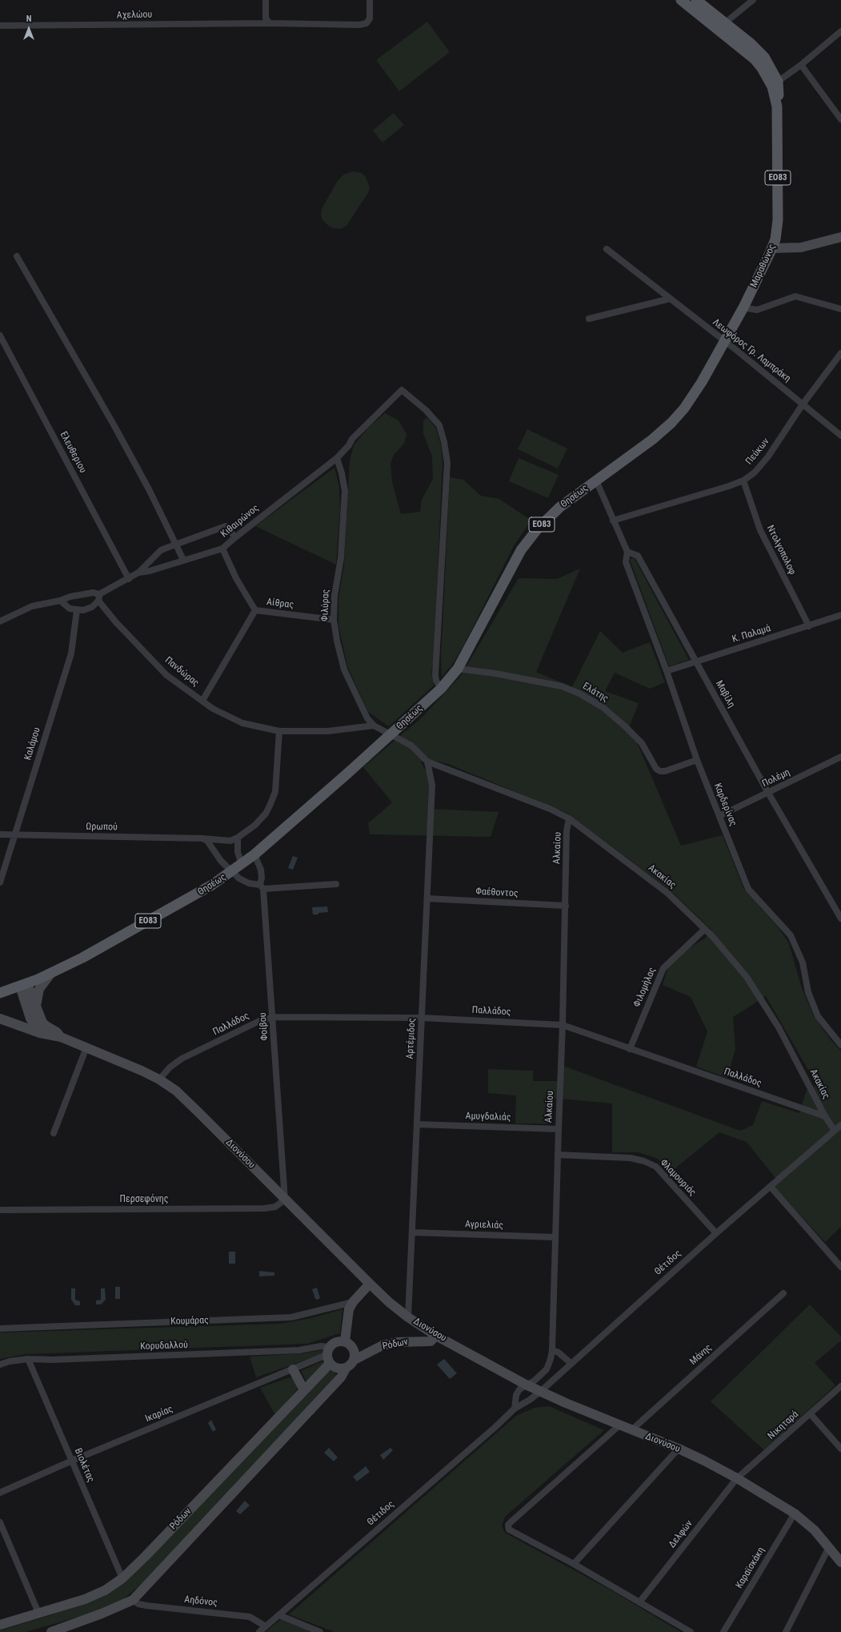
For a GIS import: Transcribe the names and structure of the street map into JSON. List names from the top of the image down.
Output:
{
  "streets": {
    "main road": [
      "ΕΟ83",
      "Μαραθώνος",
      "Θησέως",
      "Διονύσου",
      "Ρόδων"
    ],
    "street": [
      "Αχελώου",
      "Λεωφόρος Γρ. Λαμπράκη",
      "Πεύκων",
      "Ελευθεριου",
      "Κιθαιρώνος",
      "Ντολγοπολοφ",
      "Αίθρας",
      "Φιλύρας",
      "Κ. Παλαμά",
      "Πανδώρας",
      "Ελάτης",
      "Μαβίλη",
      "Καλάμου",
      "Πολέμη",
      "Καρδερίνας",
      "Ωρωπού",
      "Αλκαίου",
      "Ακακίας",
      "Φαέθοντος",
      "Φιλομήλας",
      "Παλλάδος",
      "Φοίβου",
      "Αρτέμιδος",
      "Αμυγδαλιάς",
      "Φλαμουριάς",
      "Περσεφόνης",
      "Αγριελιάς",
      "Θέτιδος",
      "Κουμάρας",
      "Κορυδαλλού",
      "Μάνης",
      "Ικαρίας",
      "Νικηταρά",
      "Βιολέτας",
      "Δελφών",
      "Καραϊσκάκη",
      "Αηδόνος"
    ]
  },
  "crossings": [
    ["Μαραθώνος", "Λεωφόρος Γρ. Λαμπράκη"],
    ["Μαραθώνος", "Θησέως"],
    ["Λεωφόρος Γρ. Λαμπράκη", "Πεύκων"],
    ["Λεωφόρος Γρ. Λαμπράκη", "Θησέως"],
    ["Πεύκων", "Ντολγοπολοφ"],
    ["Ελευθεριου", "Κιθαιρώνος"],
    ["Θησέως", "Κιθαιρώνος"],
    ["Θησέως", "Φιλύρας"],
    ["Θησέως", "Ελάτης"],
    ["Θησέως", "Ακακίας"],
    ["Θησέως", "Φοίβου"],
    ["Θησέως", "Διονύσου"],
    ["Κιθαιρώνος", "Αίθρας"],
    ["Κιθαιρώνος", "Φιλύρας"],
    ["Κιθαιρώνος", "Πανδώρας"],
    ["Ντολγοπολοφ", "Κ. Παλαμά"],
    ["Αίθρας", "Φιλύρας"],
    ["Φιλύρας", "Πανδώρας"],
    ["Φιλύρας", "Ακακίας"],
    ["Κ. Παλαμά", "Μαβίλη"],
    ["Κ. Παλαμά", "Καρδερίνας"],
    ["Ελάτης", "Καρδερίνας"],
    ["Μαβίλη", "Πολέμη"],
    ["Μαβίλη", "Καρδερίνας"],
    ["Καλάμου", "Ωρωπού"],
    ["Πολέμη", "Καρδερίνας"],
    ["Αλκαίου", "Ακακίας"],
    ["Αλκαίου", "Φαέθοντος"],
    ["Αλκαίου", "Παλλάδος"],
    ["Αλκαίου", "Αμυγδαλιάς"],
    ["Αλκαίου", "Διονύσου"],
    ["Αλκαίου", "Φλαμουριάς"],
    ["Αλκαίου", "Αγριελιάς"],
    ["Ακακίας", "Φιλομήλας"],
    ["Ακακίας", "Παλλάδος"],
    ["Ακακίας", "Αρτέμιδος"],
    ["Ακακίας", "Θέτιδος"],
    ["Φαέθοντος", "Αρτέμιδος"],
    ["Φιλομήλας", "Παλλάδος"],
    ["Παλλάδος", "Φοίβου"],
    ["Παλλάδος", "Αρτέμιδος"],
    ["Παλλάδος", "Διονύσου"],
    ["Φοίβου", "Διονύσου"],
    ["Φοίβου", "Περσεφόνης"],
    ["Αρτέμιδος", "Αμυγδαλιάς"],
    ["Αρτέμιδος", "Διονύσου"],
    ["Αρτέμιδος", "Αγριελιάς"],
    ["Διονύσου", "Περσεφόνης"],
    ["Διονύσου", "Θέτιδος"],
    ["Διονύσου", "Ρόδων"],
    ["Διονύσου", "Μάνης"],
    ["Διονύσου", "Νικηταρά"],
    ["Διονύσου", "Δελφών"],
    ["Διονύσου", "Καραϊσκάκη"],
    ["Φλαμουριάς", "Θέτιδος"],
    ["Θέτιδος", "Αηδόνος"],
    ["Ρόδων", "Κορυδαλλού"],
    ["Ρόδων", "Ικαρίας"],
    ["Ρόδων", "Βιολέτας"],
    ["Ρόδων", "Αηδόνος"],
    ["Κορυδαλλού", "Ικαρίας"],
    ["Κορυδαλλού", "Βιολέτας"],
    ["Ικαρίας", "Βιολέτας"],
    ["Νικηταρά", "Δελφών"]
  ],
  "north": "top"
}
